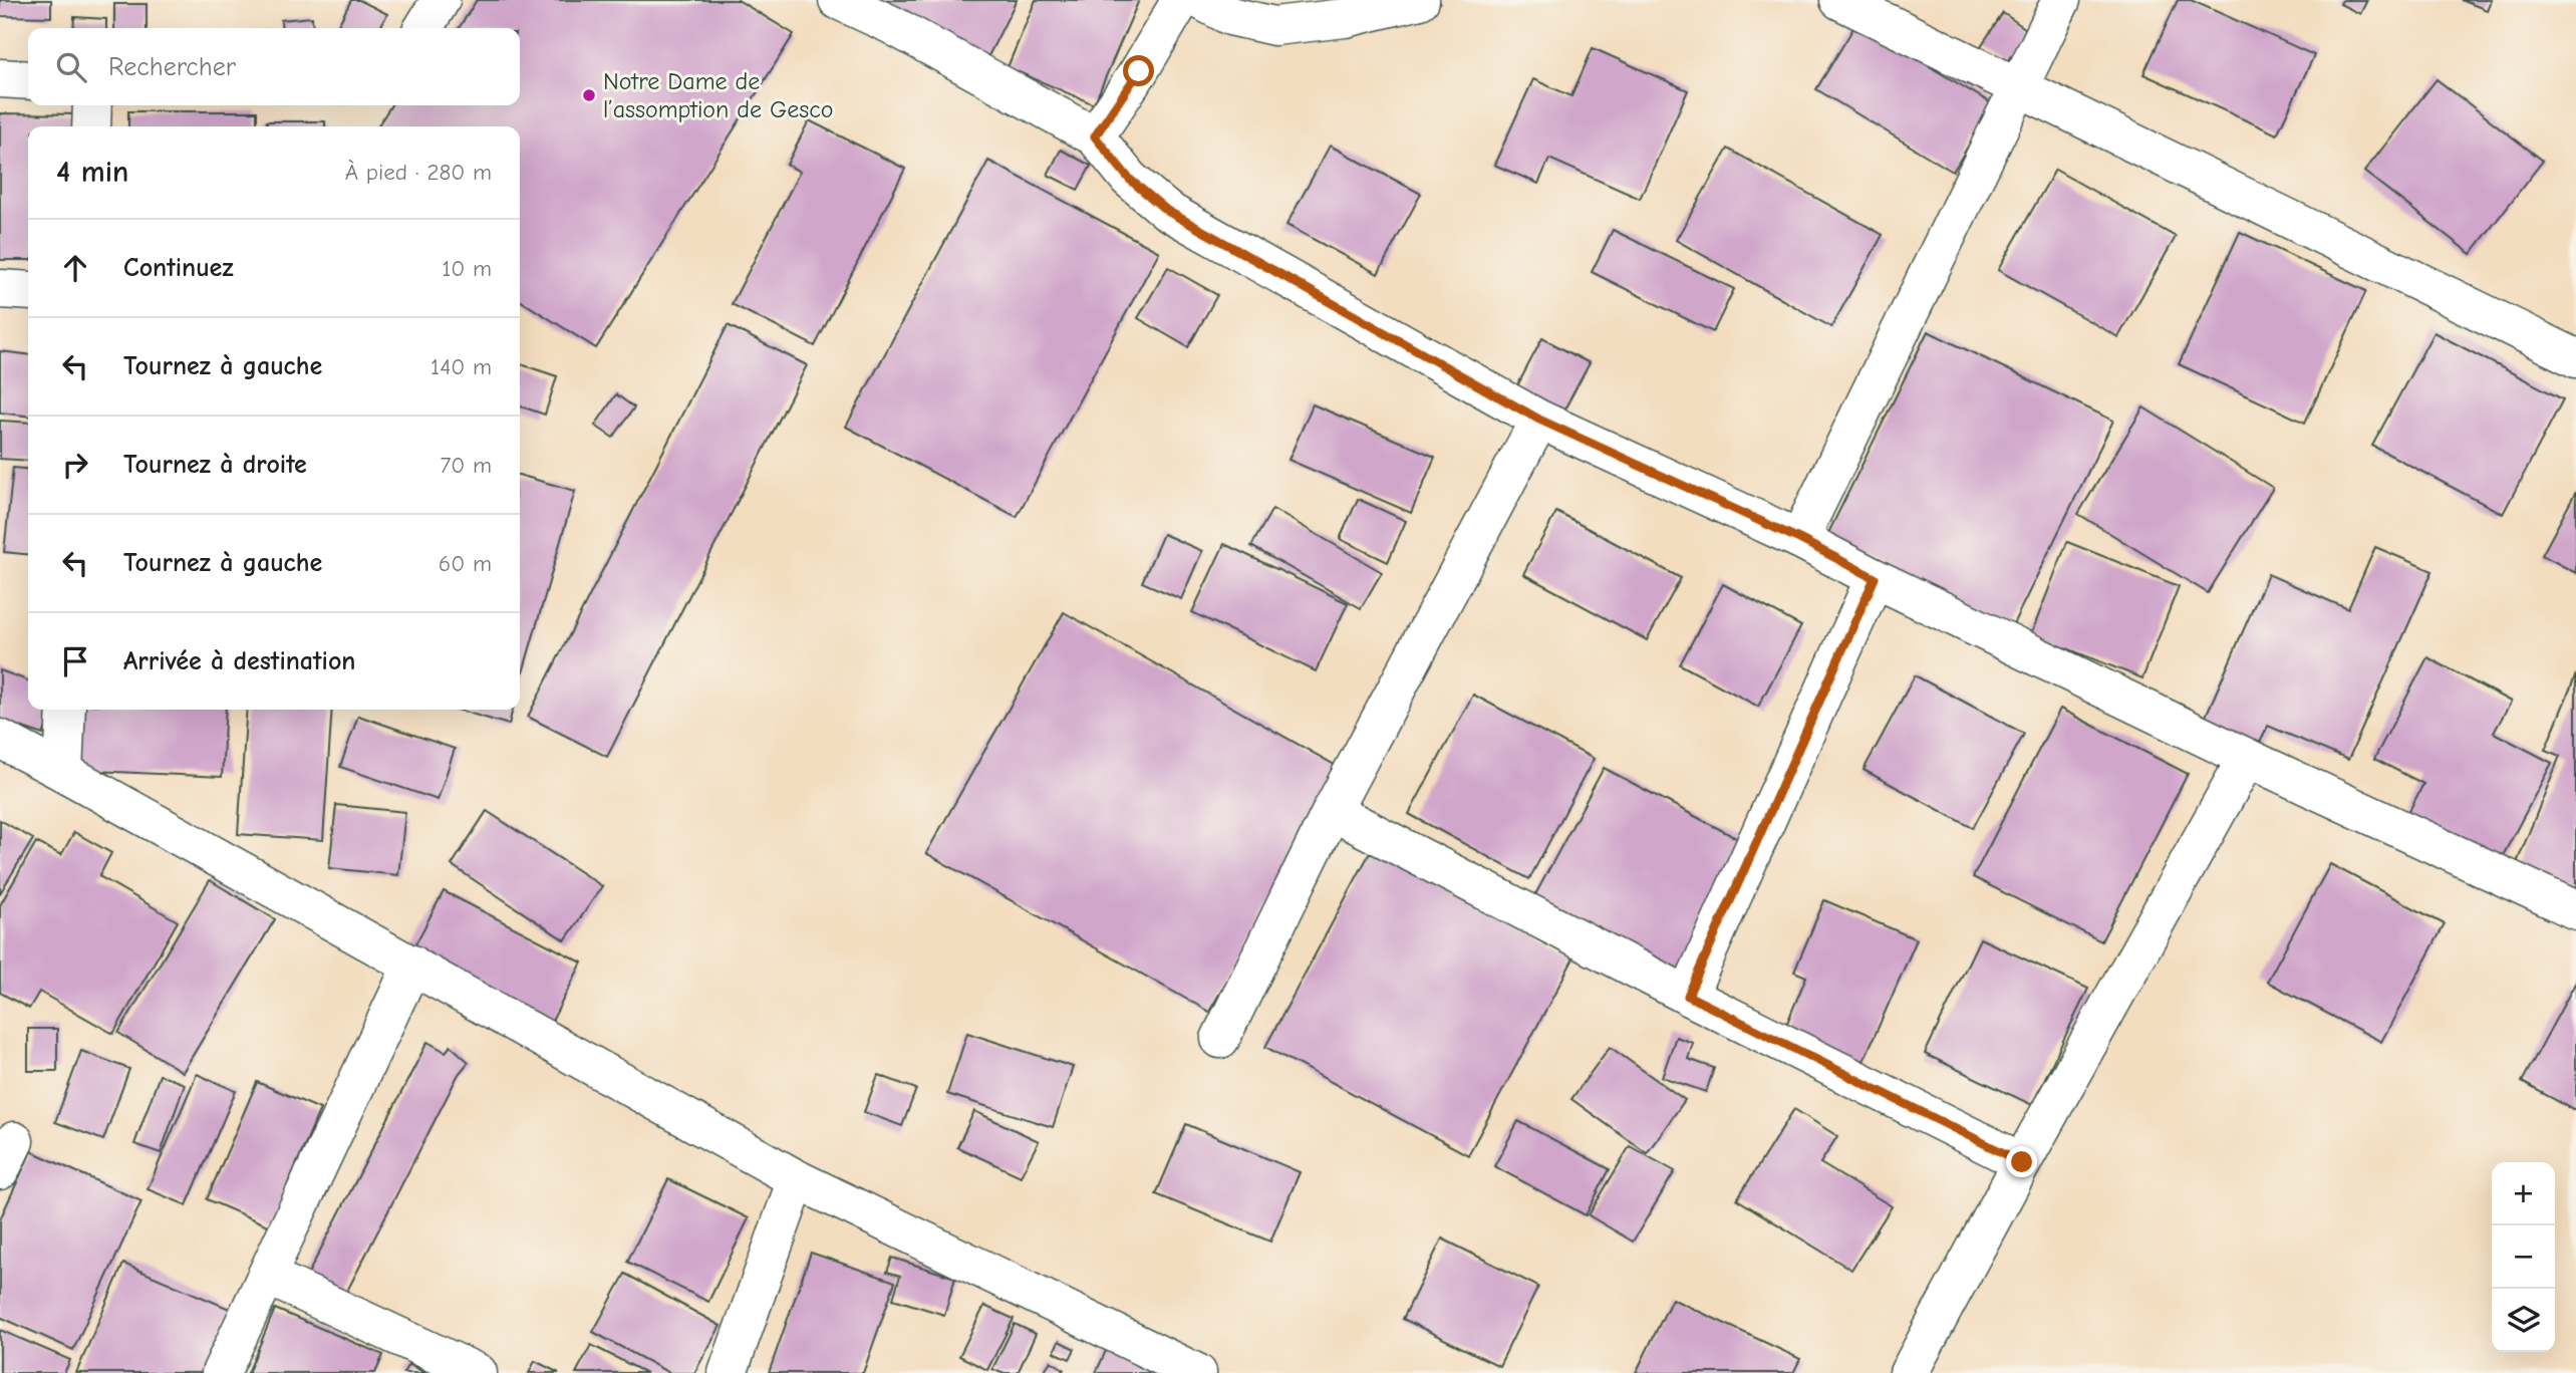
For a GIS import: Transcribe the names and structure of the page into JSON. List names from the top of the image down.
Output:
{
  "places": ["Notre Dame de l’assomption de Gesco"],
  "page": {
    "search": "Rechercher",
    "heading": ["4 min", "À pied · 280 m"],
    "list": [
      ["Continuez", "10 m"],
      ["Tournez à gauche", "140 m"],
      ["Tournez à droite", "70 m"],
      ["Tournez à gauche", "60 m"],
      "Arrivée à destination"
    ],
    "map_buttons": ["+", "−"]
  }
}
